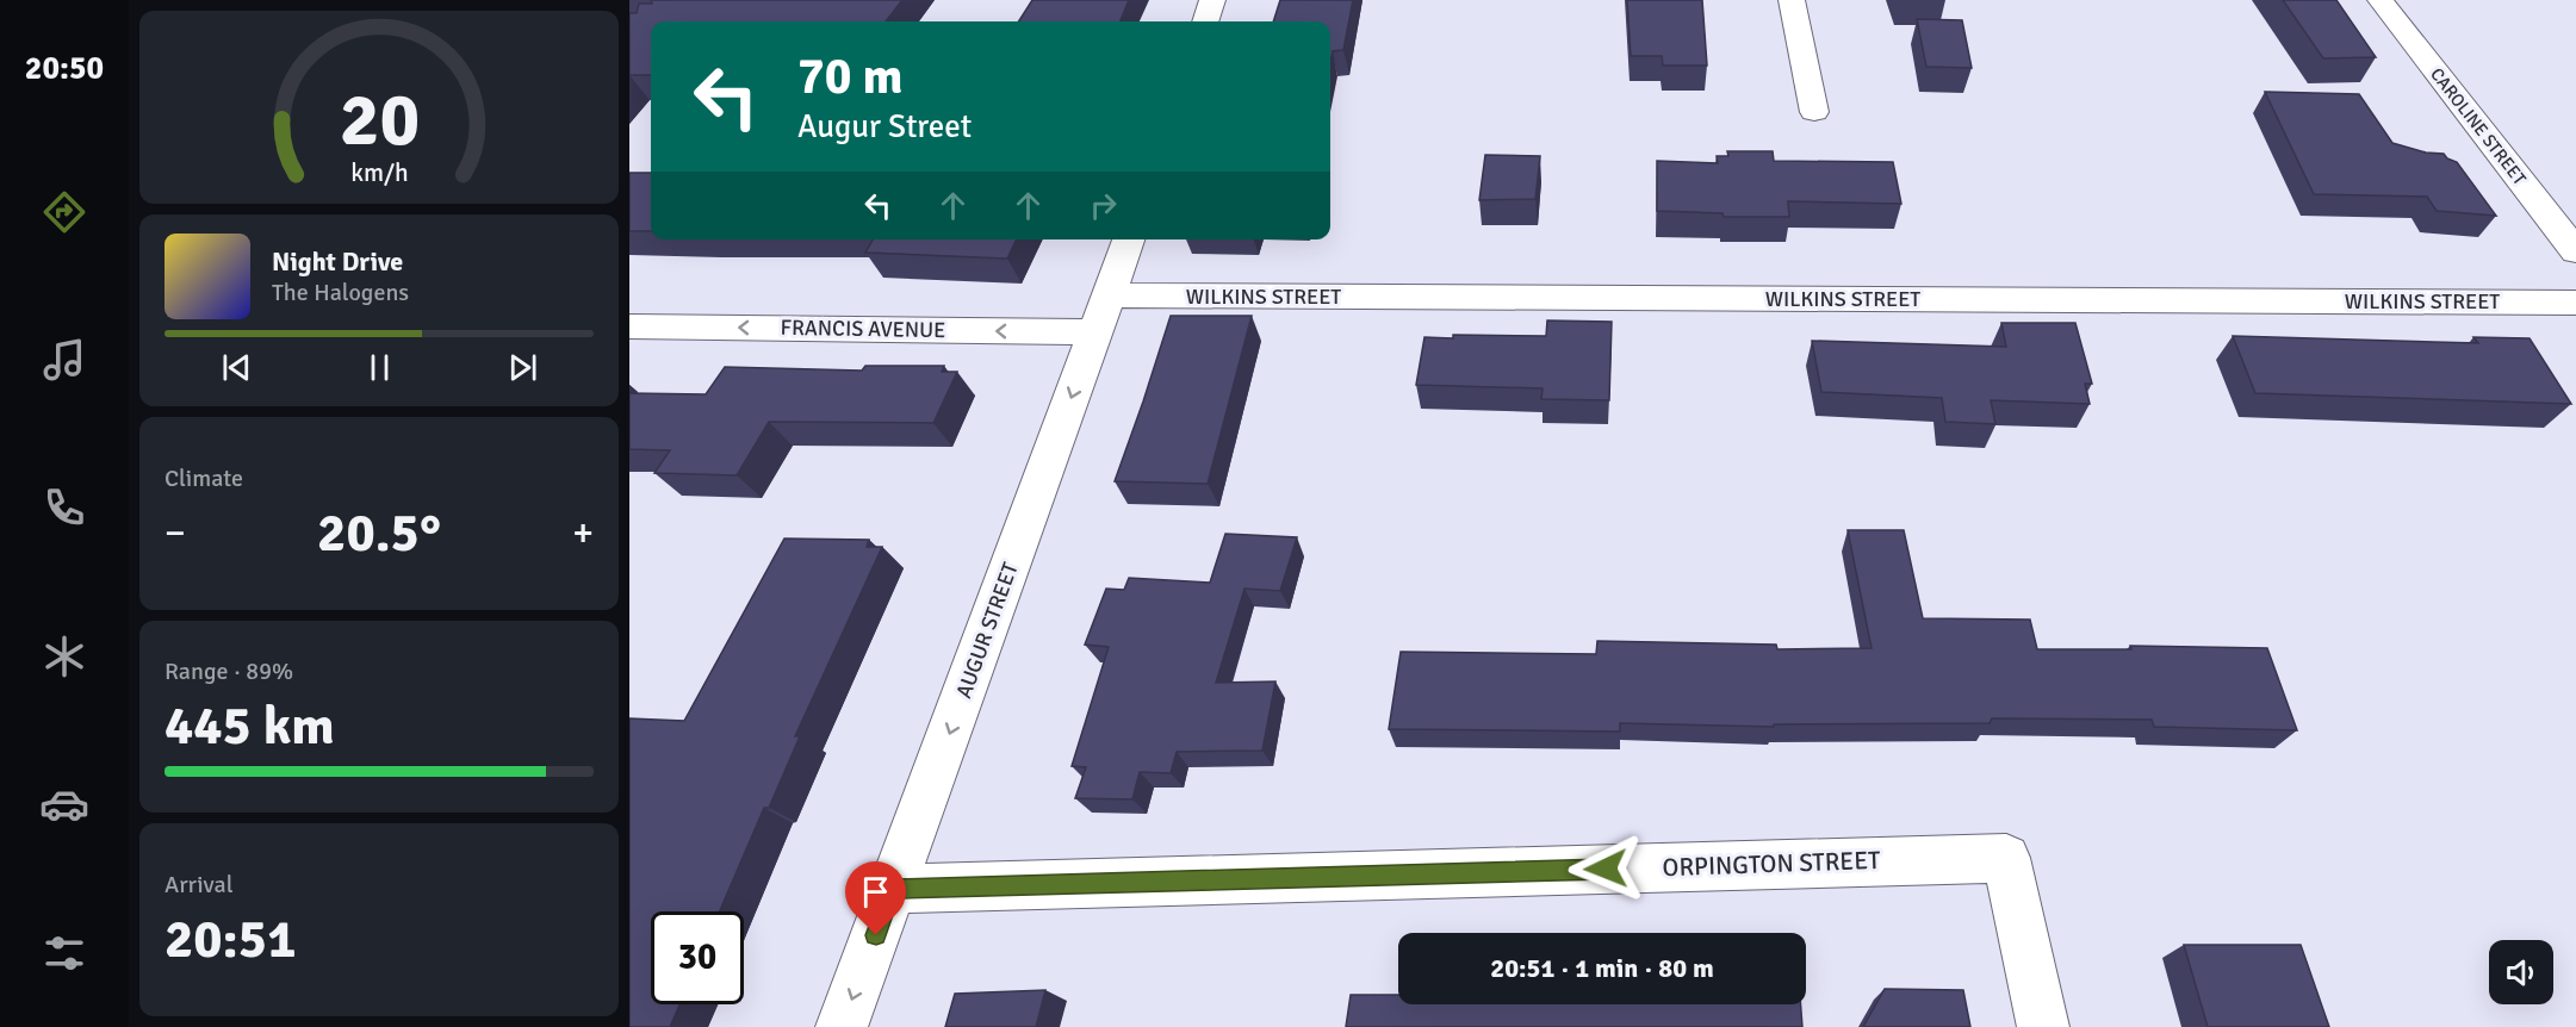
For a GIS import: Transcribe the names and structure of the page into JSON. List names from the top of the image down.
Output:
{
  "streets": {
    "street": [
      "CAROLINE STREET",
      "WILKINS STREET",
      "FRANCIS AVENUE",
      "AUGUR STREET",
      "ORPINGTON STREET"
    ]
  },
  "crossings": [
    ["WILKINS STREET", "FRANCIS AVENUE"],
    ["WILKINS STREET", "AUGUR STREET"],
    ["FRANCIS AVENUE", "AUGUR STREET"],
    ["AUGUR STREET", "ORPINGTON STREET"]
  ],
  "one_way": ["FRANCIS AVENUE", "AUGUR STREET"],
  "page": {
    "tabs": "20:50",
    "turn": ["70 m", "Augur Street"],
    "song": ["Night Drive", "The Halogens"],
    "tile": [
      "Climate",
      ["Range · 89%", "445 km"],
      ["Arrival", "20:51"]
    ],
    "heat": ["−", "20.5°", "+"],
    "limit": "30",
    "trip": "20:51 · 1 min · 80 m",
    "gauge": ["20", "km/h"]
  }
}
